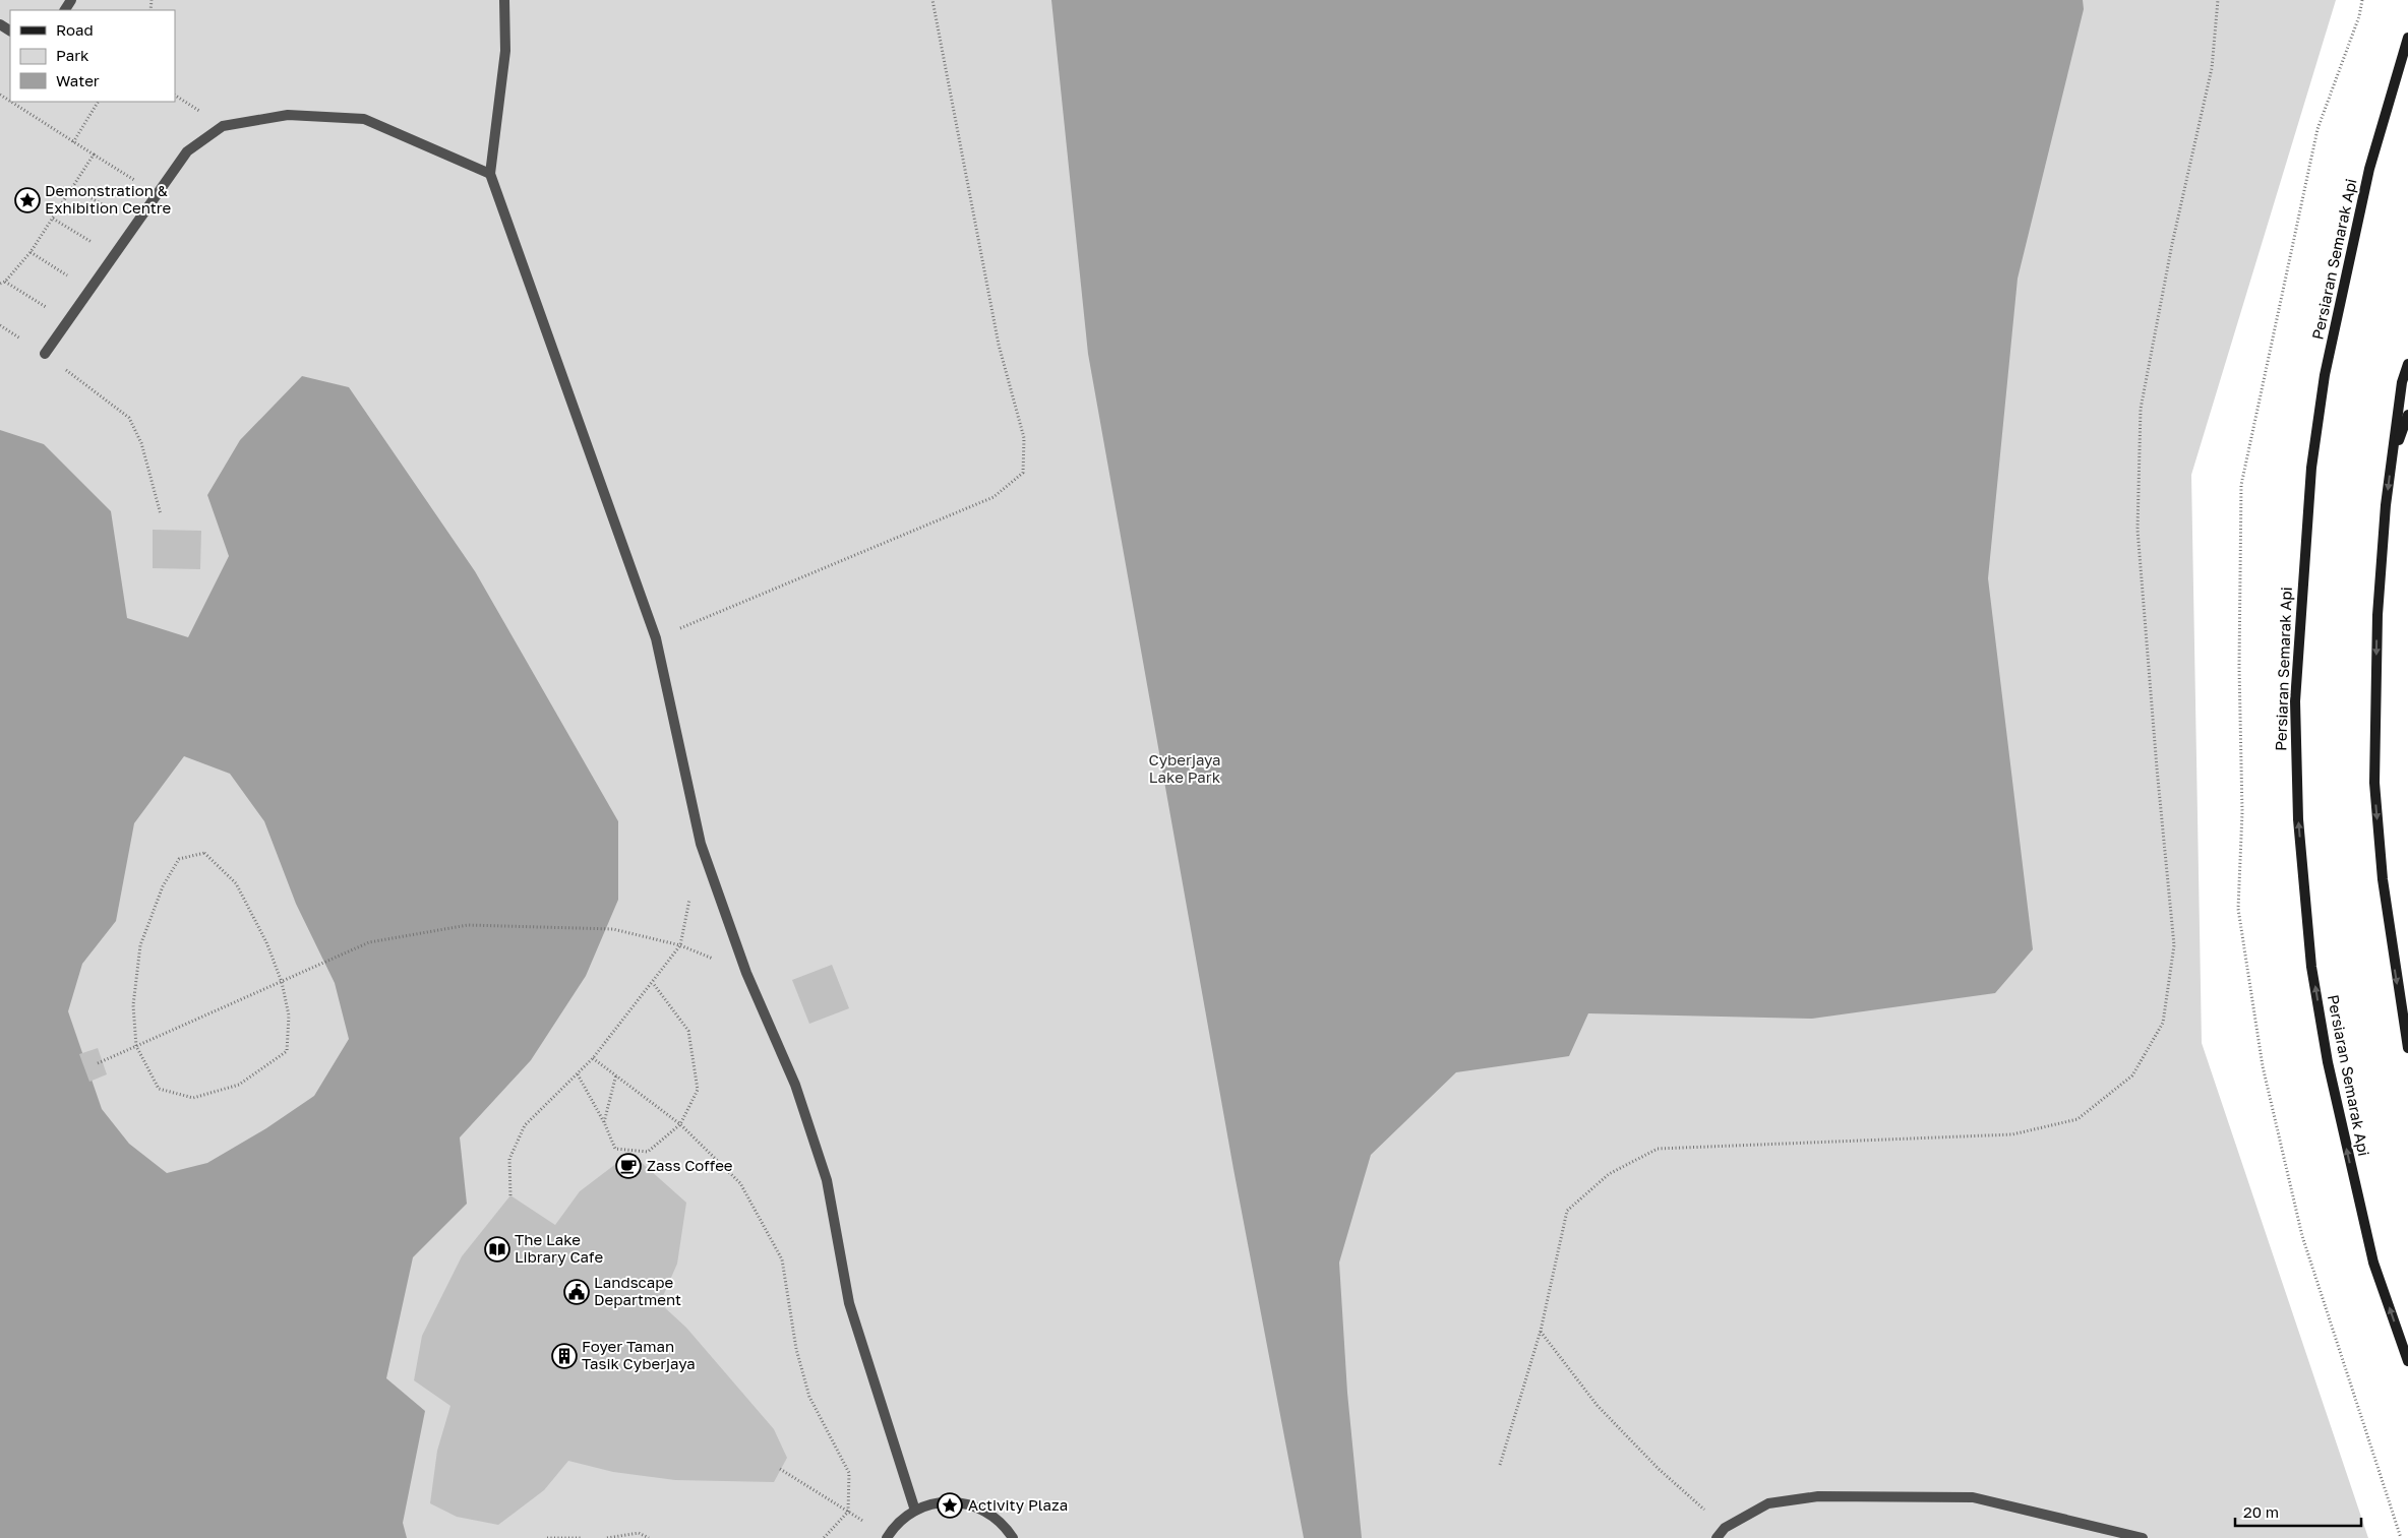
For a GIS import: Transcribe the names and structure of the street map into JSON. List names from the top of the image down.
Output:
{
  "streets": {
    "main road": ["Persiaran Semarak Api"]
  },
  "parks": ["Cyberjaya Lake Park"],
  "places": {
    "place": ["Demonstration & Exhibition Centre", "Activity Plaza"],
    "cafe": ["Zass Coffee"],
    "library": ["The Lake Library Cafe"],
    "public building": ["Landscape Department"],
    "building": ["Foyer Taman Tasik Cyberjaya"]
  },
  "legend": ["Road", "Park", "Water"],
  "scale_bar": "20 m"
}
